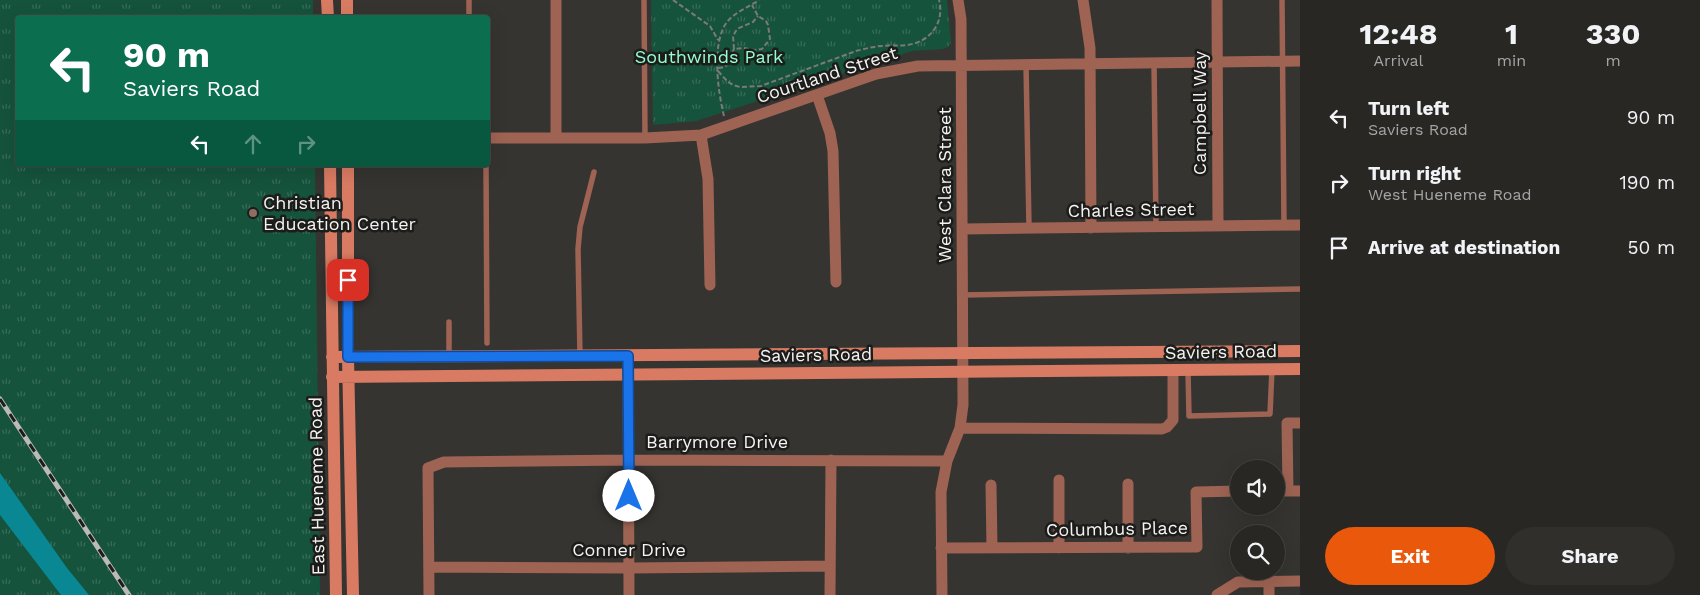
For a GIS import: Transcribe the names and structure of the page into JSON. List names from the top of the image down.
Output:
{
  "streets": {
    "main road": ["Saviers Road", "East Hueneme Road"],
    "street": [
      "Courtland Street",
      "Campbell Way",
      "West Clara Street",
      "Charles Street",
      "Barrymore Drive",
      "Columbus Place",
      "Conner Drive"
    ]
  },
  "crossings": [
    ["Courtland Street", "Campbell Way"],
    ["Courtland Street", "West Clara Street"],
    ["Campbell Way", "Charles Street"],
    ["West Clara Street", "Charles Street"],
    ["West Clara Street", "Saviers Road"],
    ["West Clara Street", "Barrymore Drive"],
    ["West Clara Street", "Columbus Place"],
    ["Saviers Road", "East Hueneme Road"],
    ["Barrymore Drive", "Conner Drive"]
  ],
  "parks": ["Southwinds Park"],
  "places": ["Christian Education Center"],
  "page": {
    "eta": [
      "12:48",
      "Arrival",
      "1",
      "min",
      "330",
      "m"
    ],
    "turn": ["90 m", "Saviers Road"],
    "list": [
      {
        "name": "Turn left",
        "note": "Saviers Road",
        "value": "90 m"
      },
      {
        "name": "Turn right",
        "note": "West Hueneme Road",
        "value": "190 m"
      },
      {
        "name": "Arrive at destination",
        "value": "50 m"
      }
    ],
    "buttons": ["Exit", "Share"]
  }
}
